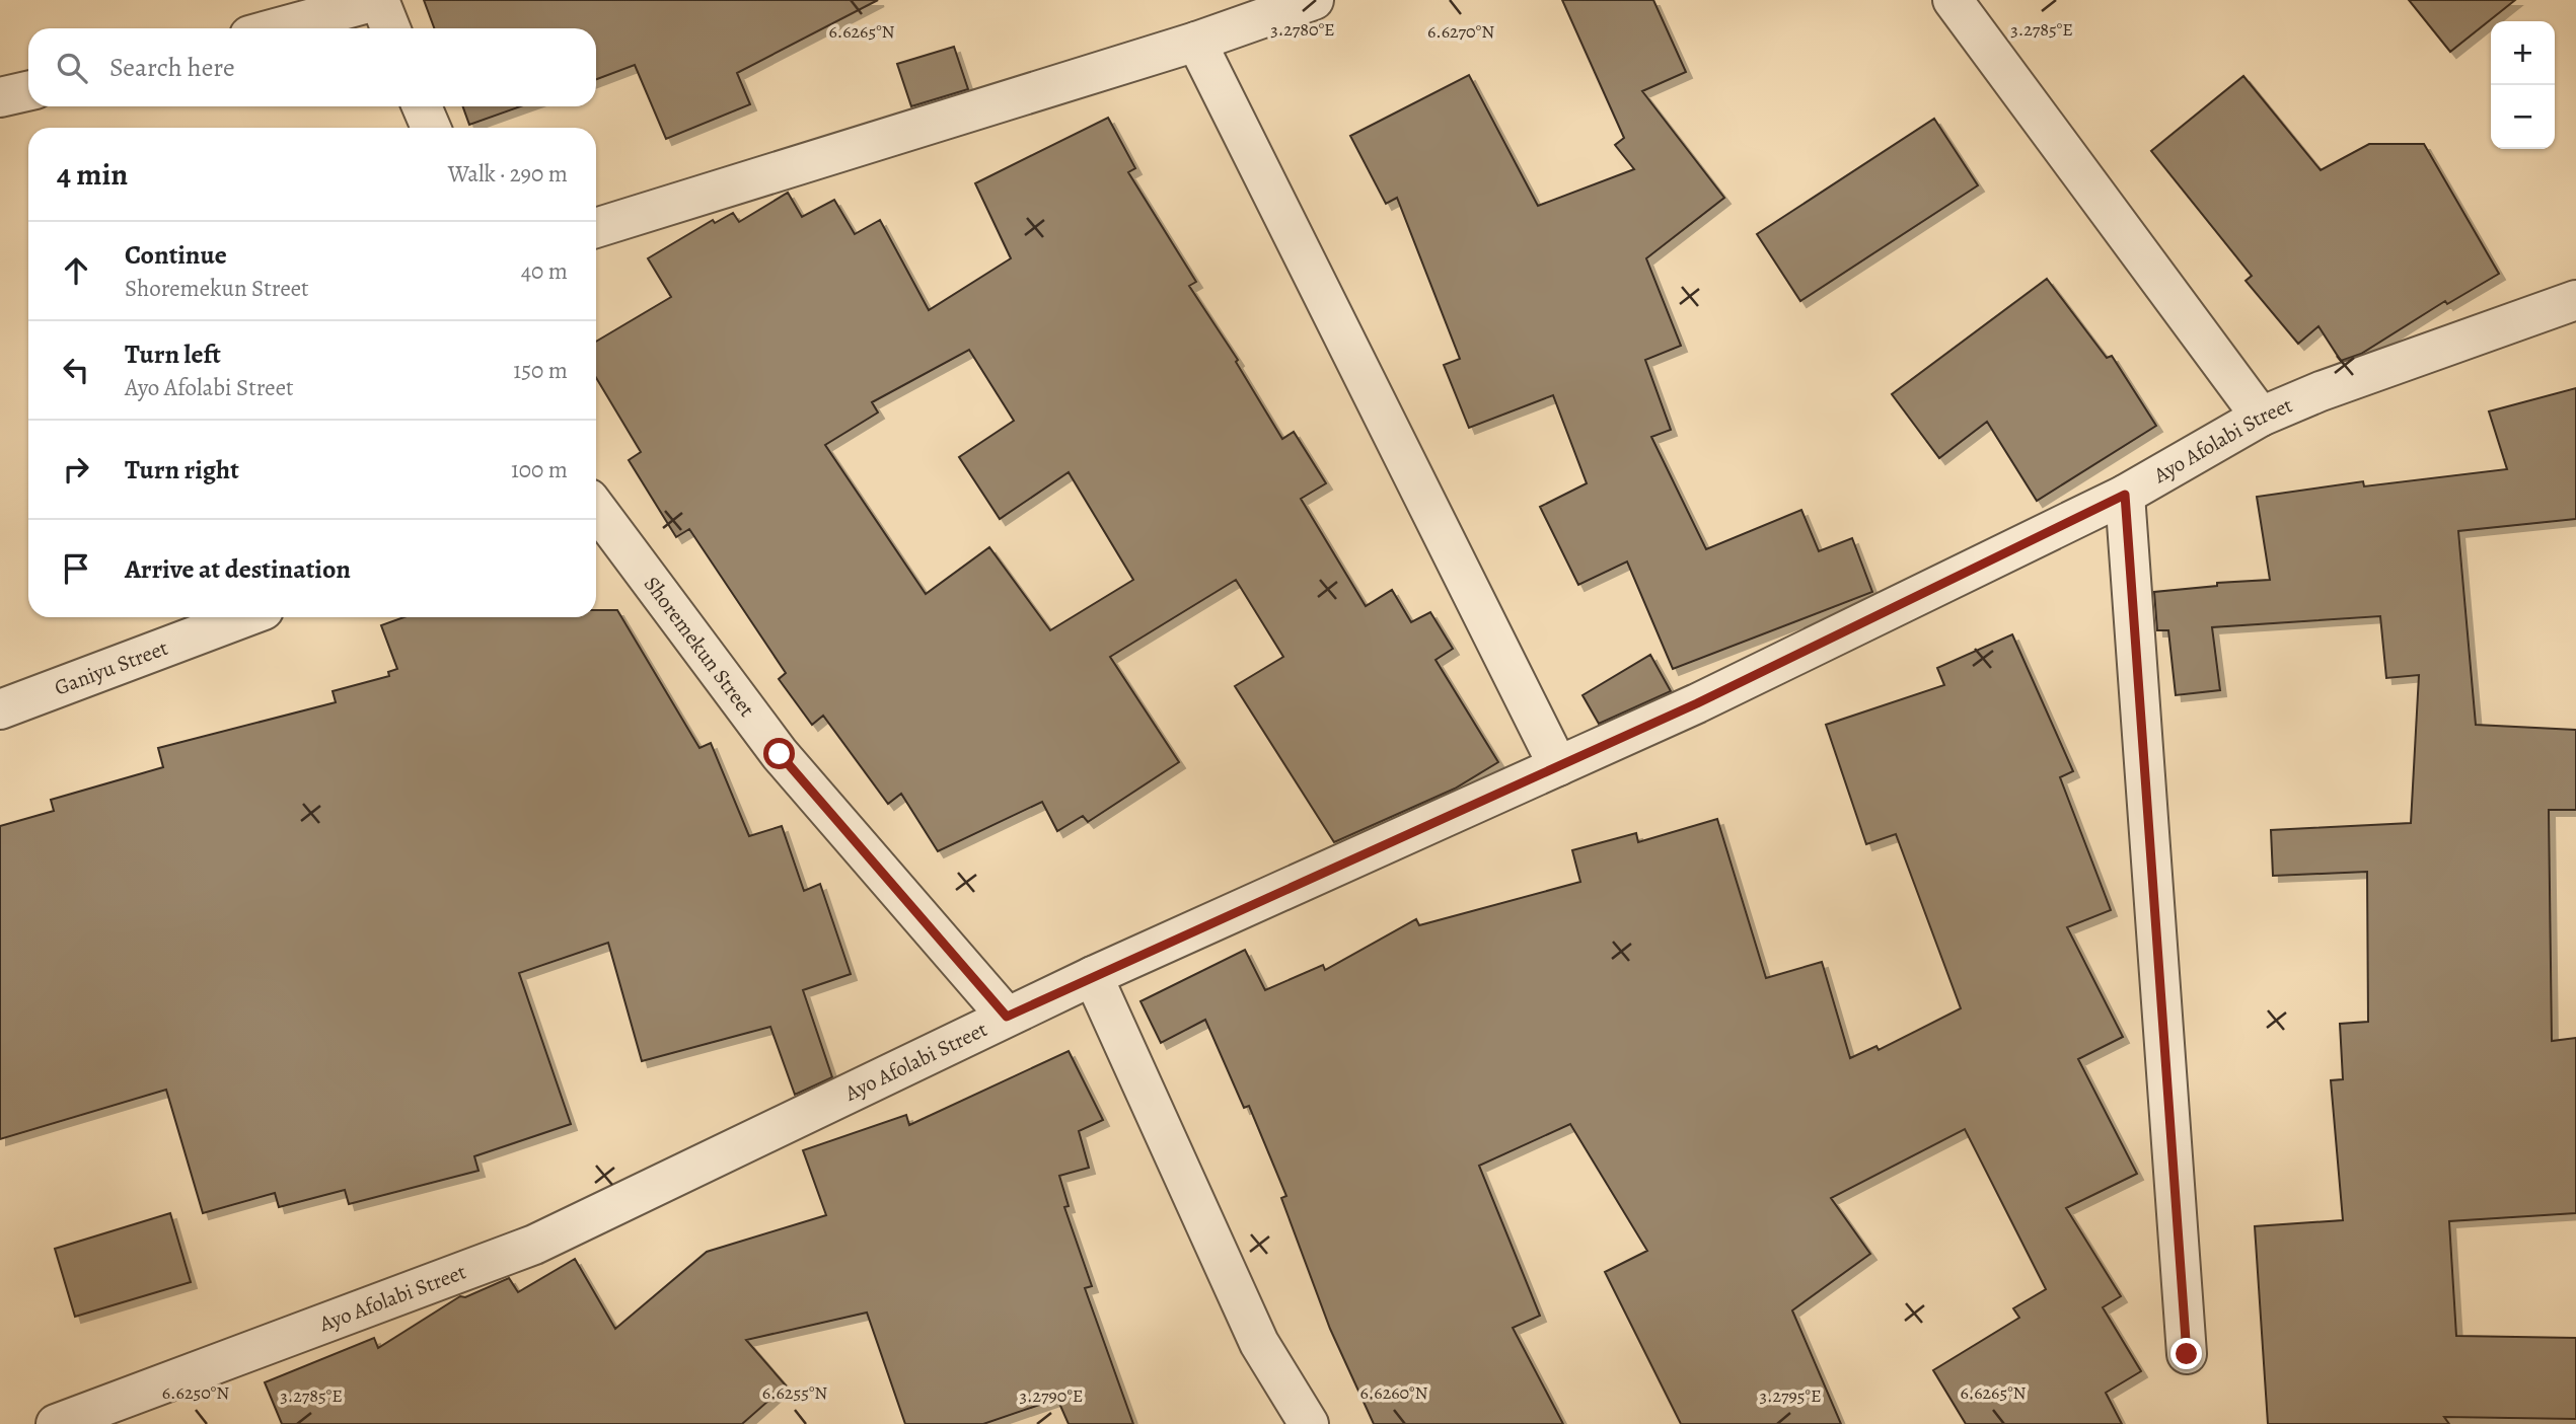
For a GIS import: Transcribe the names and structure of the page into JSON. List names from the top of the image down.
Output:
{
  "streets": {
    "street": ["Ayo Afolabi Street", "Shoremekun Street", "Ganiyu Street"]
  },
  "crossings": [
    ["Ayo Afolabi Street", "Shoremekun Street"]
  ],
  "page": {
    "map_buttons": ["+", "−"],
    "search": "Search here",
    "heading": ["4 min", "Walk · 290 m"],
    "list": [
      ["Continue", "Shoremekun Street", "40 m"],
      ["Turn left", "Ayo Afolabi Street", "150 m"],
      ["Turn right", "100 m"],
      "Arrive at destination"
    ]
  },
  "coordinates": [
    "3.2780°E",
    "3.2785°E",
    "6.6265°N",
    "6.6270°N",
    "6.6250°N",
    "6.6255°N",
    "6.6260°N",
    "3.2790°E",
    "3.2795°E"
  ]
}
